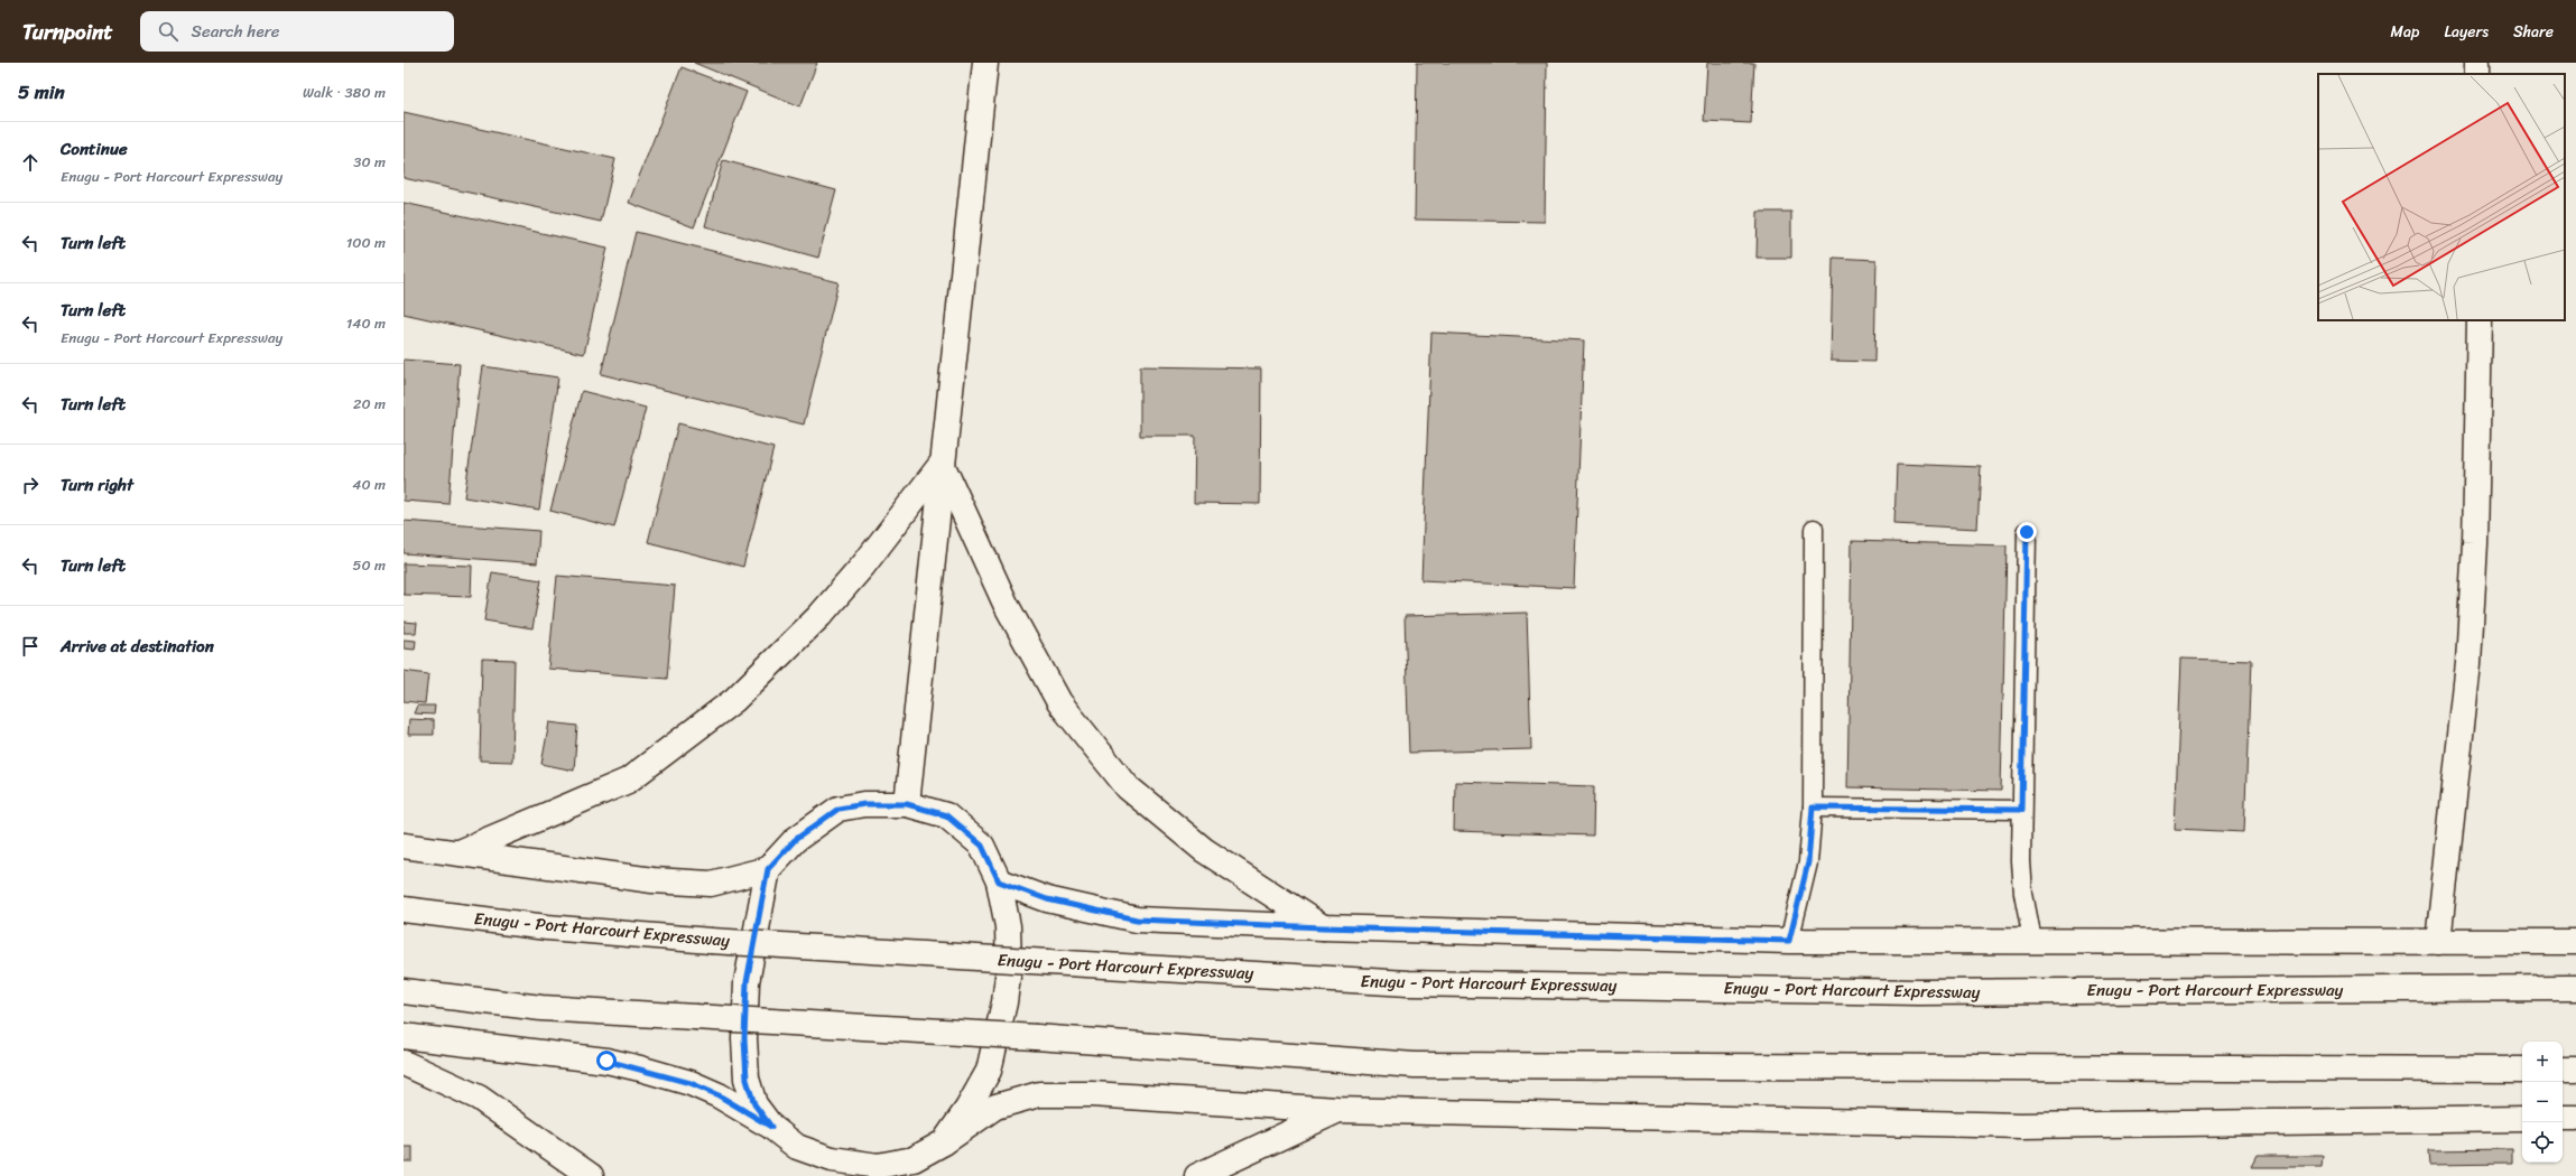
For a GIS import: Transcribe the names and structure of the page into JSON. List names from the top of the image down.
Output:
{
  "streets": {
    "main road": ["Enugu - Port Harcourt Expressway"]
  },
  "page": {
    "header": "Turnpoint",
    "search": "Search here",
    "nav": ["Map", "Layers", "Share"],
    "heading": ["5 min", "Walk · 380 m"],
    "list": [
      ["Continue", "Enugu - Port Harcourt Expressway", "30 m"],
      ["Turn left", "100 m"],
      ["Turn left", "Enugu - Port Harcourt Expressway", "140 m"],
      ["Turn left", "20 m"],
      ["Turn right", "40 m"],
      ["Turn left", "50 m"],
      "Arrive at destination"
    ],
    "map_buttons": ["+", "−"]
  }
}
